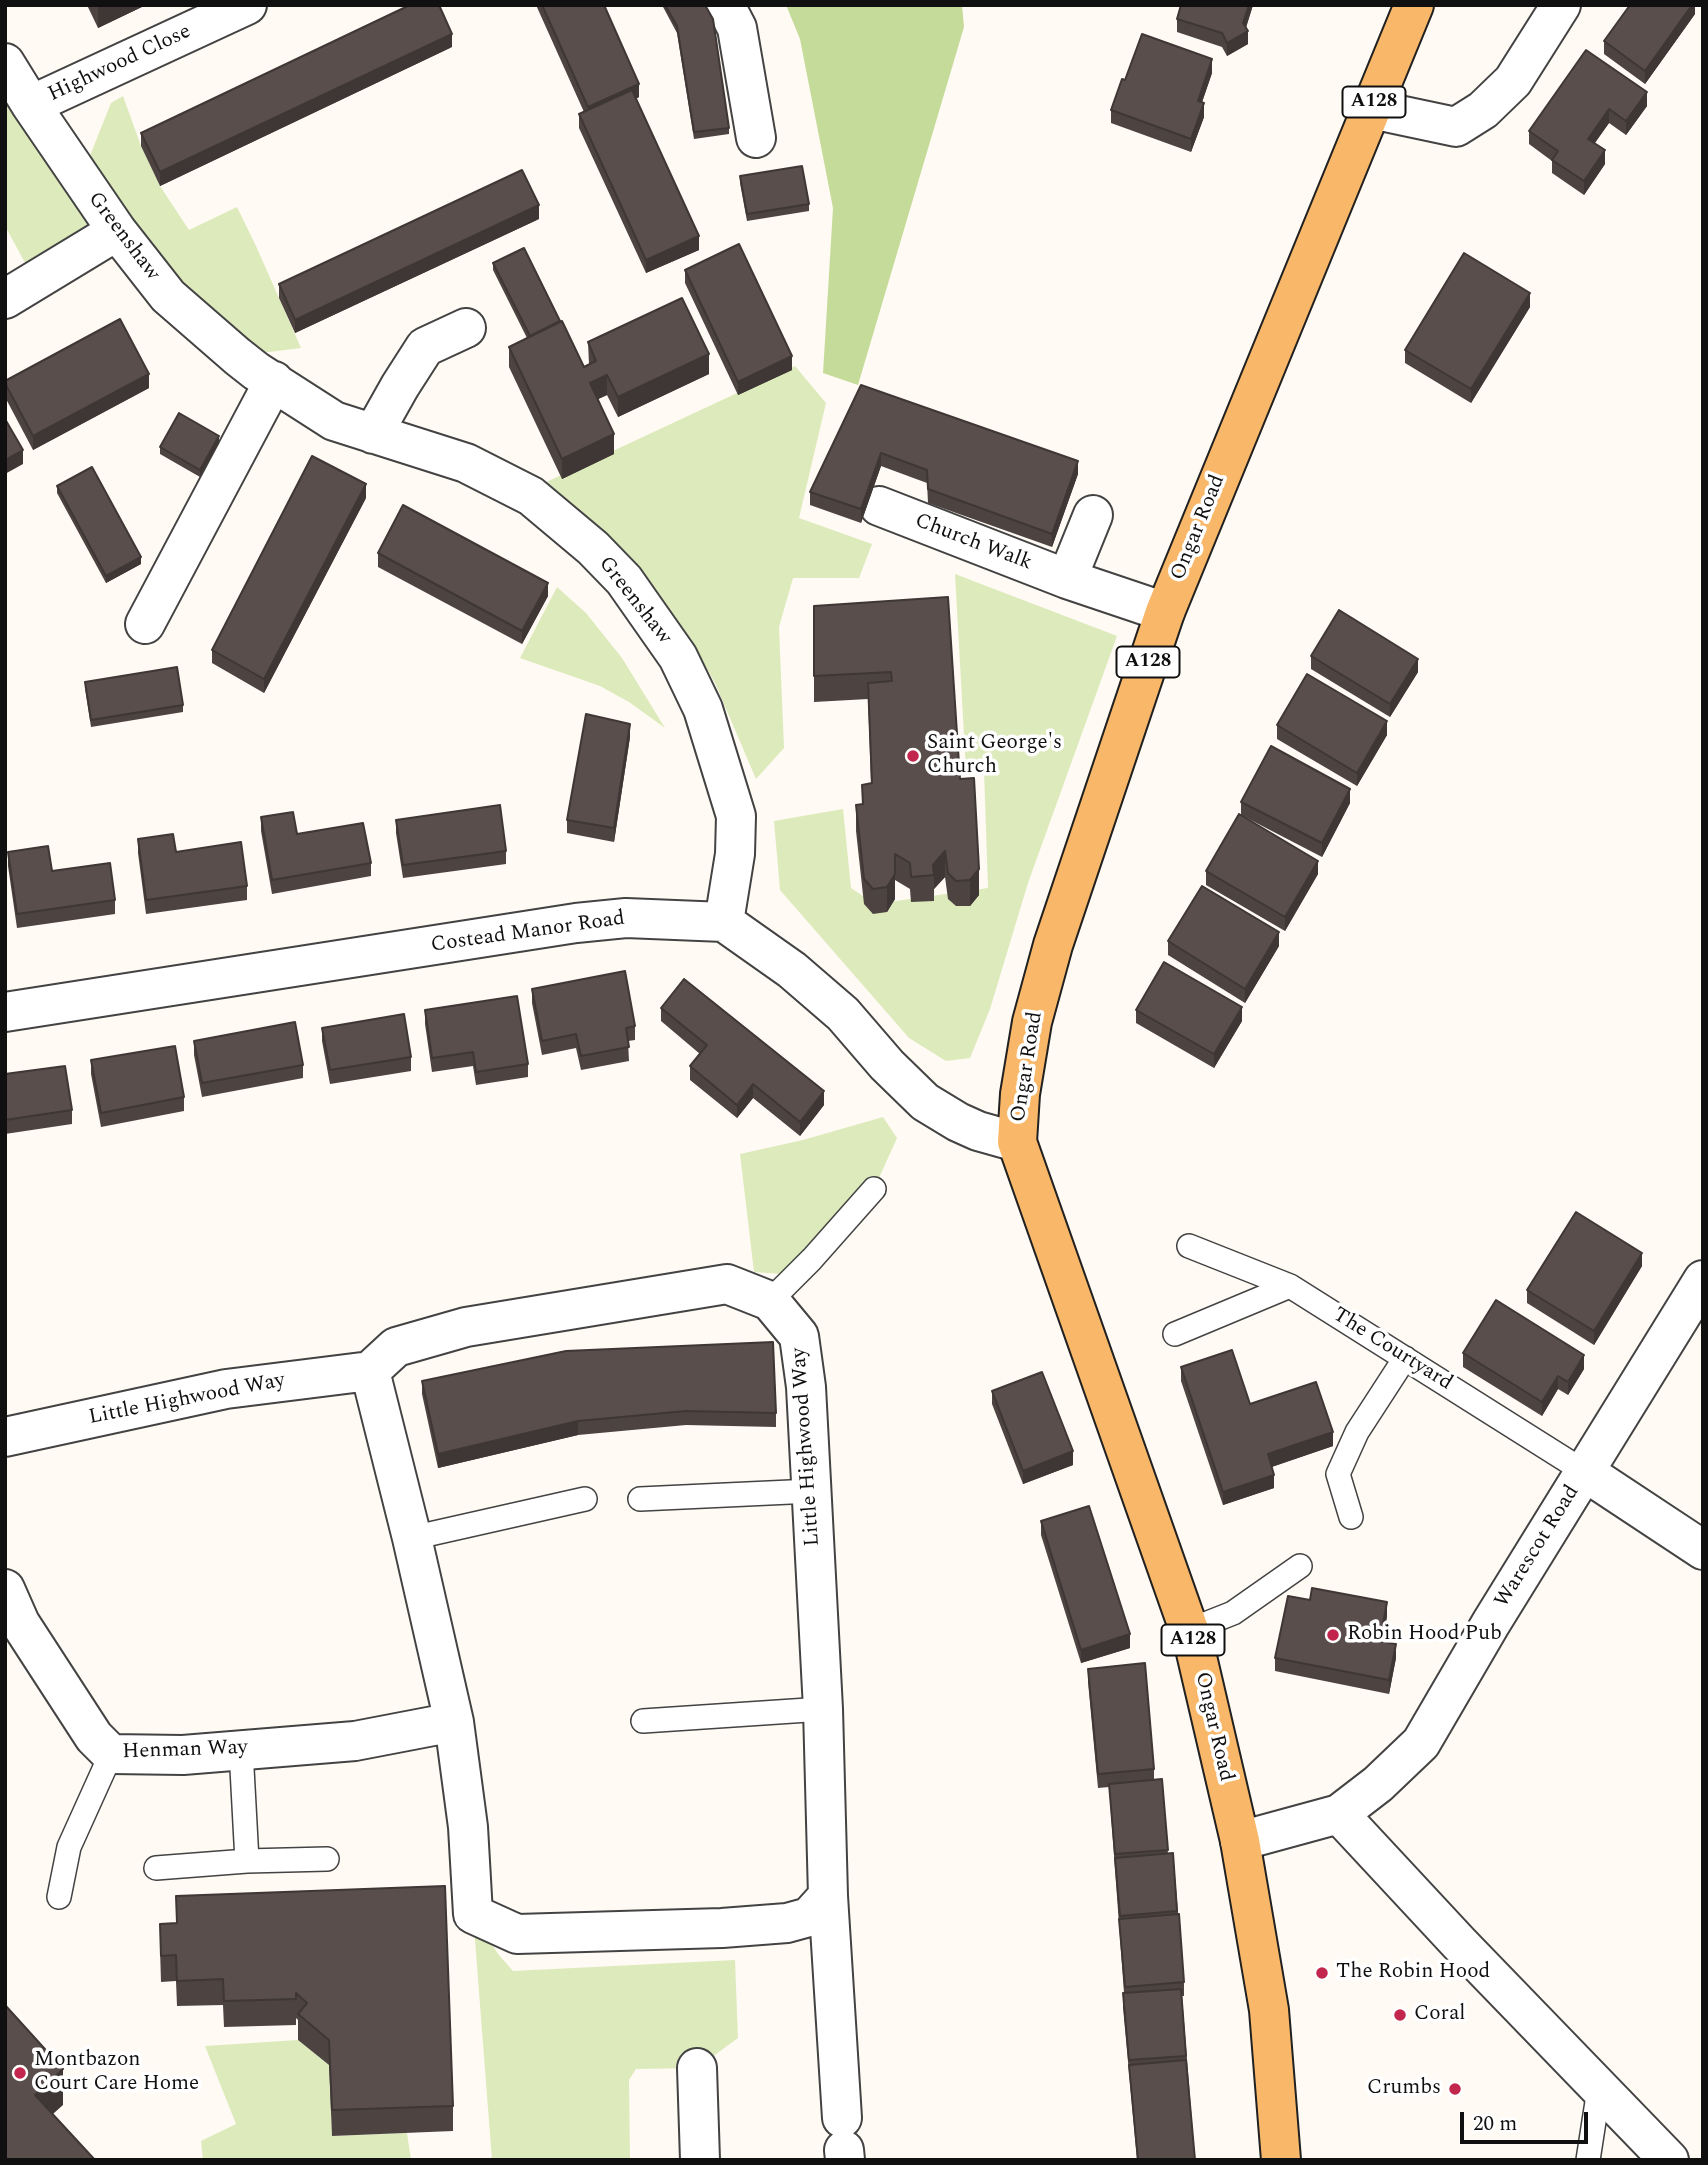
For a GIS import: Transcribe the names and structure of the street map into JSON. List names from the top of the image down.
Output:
{
  "streets": {
    "main road": ["A128", "Ongar Road"],
    "street": [
      "Highwood Close",
      "Greenshaw",
      "Church Walk",
      "Costead Manor Road",
      "Little Highwood Way",
      "Warescot Road",
      "Henman Way"
    ],
    "lane": ["The Courtyard"]
  },
  "crossings": [
    ["Highwood Close", "Greenshaw"],
    ["Greenshaw", "Costead Manor Road"],
    ["Ongar Road", "Church Walk"],
    ["Ongar Road", "Warescot Road"],
    ["The Courtyard", "Warescot Road"]
  ],
  "places": [
    "Saint George's Church",
    "Robin Hood Pub",
    "The Robin Hood",
    "Coral",
    "Montbazon Court Care Home",
    "Crumbs"
  ],
  "scale_bar": "20 m"
}
